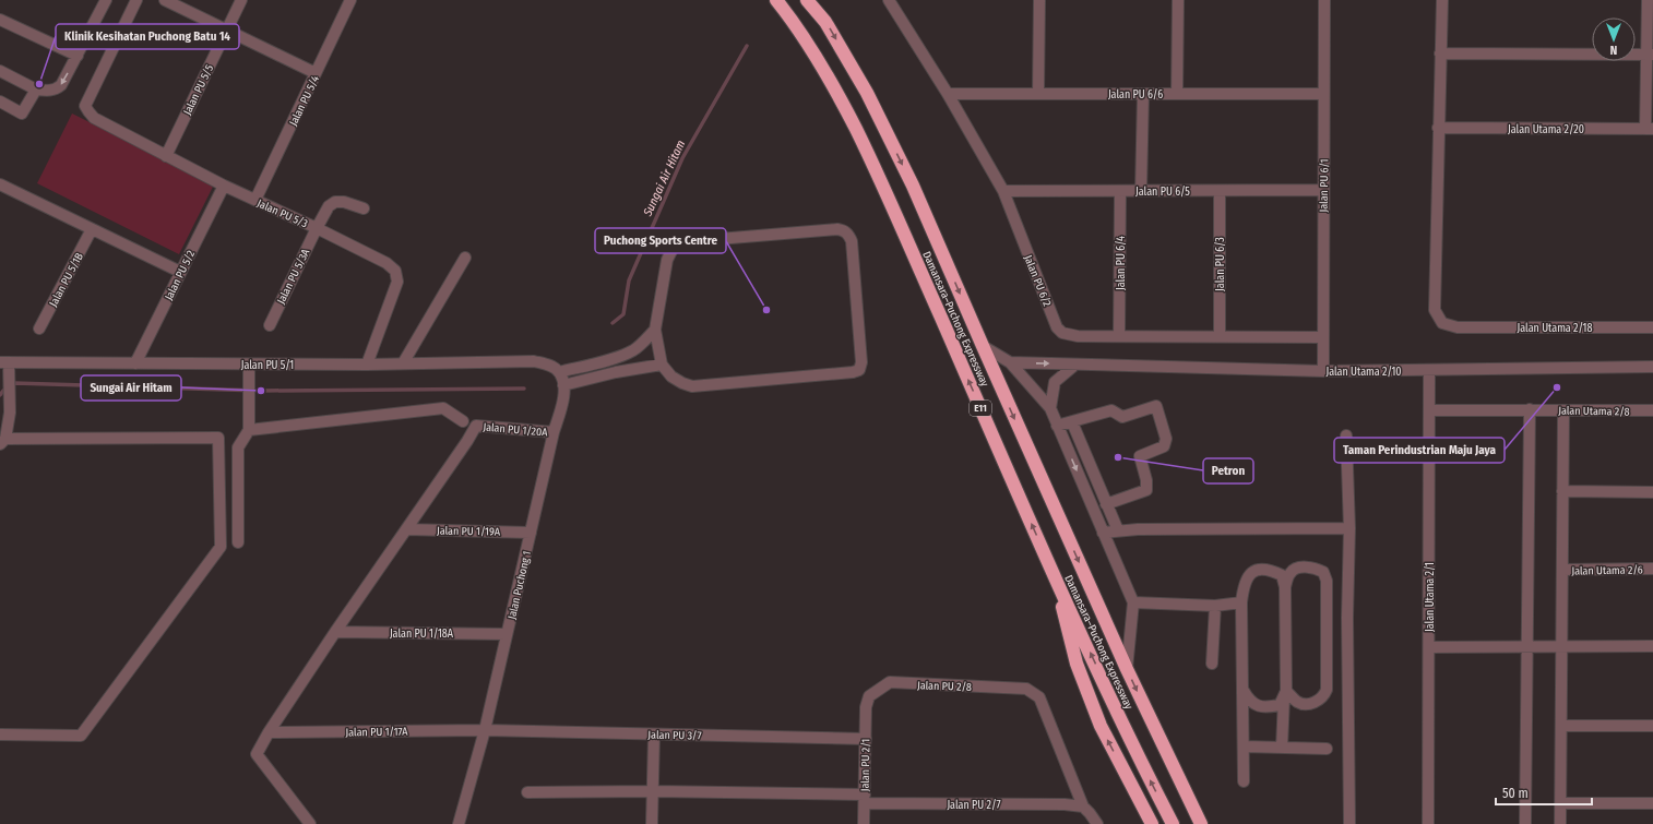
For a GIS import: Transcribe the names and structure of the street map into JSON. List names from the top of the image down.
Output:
{
  "streets": {
    "highway": ["Damansara–Puchong Expressway", "E11"],
    "street": [
      "Jalan PU 5/5",
      "Jalan PU 6/6",
      "Jalan PU 5/4",
      "Jalan Utama 2/20",
      "Jalan PU 6/1",
      "Jalan PU 6/5",
      "Jalan PU 5/3",
      "Jalan PU 6/4",
      "Jalan PU 6/3",
      "Jalan PU 5/2",
      "Jalan PU 5/3A",
      "Jalan PU 5/1B",
      "Jalan PU 6/2",
      "Jalan Utama 2/18",
      "Jalan PU 5/1",
      "Jalan Utama 2/10",
      "Jalan Utama 2/8",
      "Jalan PU 1/20A",
      "Jalan PU 1/19A",
      "Jalan Utama 2/6",
      "Jalan Puchong 1",
      "Jalan Utama 2/1",
      "Jalan PU 1/18A",
      "Jalan PU 2/8",
      "Jalan PU 1/17A",
      "Jalan PU 3/7",
      "Jalan PU 2/1",
      "Jalan PU 2/7"
    ]
  },
  "crossings": [
    ["Jalan PU 5/5", "Jalan PU 5/3"],
    ["Jalan PU 6/6", "Jalan PU 6/1"],
    ["Jalan PU 6/6", "Jalan PU 6/2"],
    ["Jalan PU 5/4", "Jalan PU 5/3"],
    ["Jalan Utama 2/20", "Jalan Utama 2/18"],
    ["Jalan PU 6/1", "Jalan PU 6/5"],
    ["Jalan PU 6/1", "Jalan PU 6/2"],
    ["Jalan PU 6/1", "Jalan Utama 2/10"],
    ["Jalan PU 6/5", "Jalan PU 6/4"],
    ["Jalan PU 6/5", "Jalan PU 6/3"],
    ["Jalan PU 6/5", "Jalan PU 6/2"],
    ["Jalan PU 5/3", "Jalan PU 5/2"],
    ["Jalan PU 5/3", "Jalan PU 5/3A"],
    ["Jalan PU 5/3", "Jalan PU 5/1"],
    ["Jalan PU 6/4", "Jalan PU 6/2"],
    ["Jalan PU 6/3", "Jalan PU 6/2"],
    ["Jalan PU 5/2", "Jalan PU 5/1"],
    ["Damansara–Puchong Expressway", "Jalan Utama 2/10"],
    ["Jalan PU 5/1", "Jalan Puchong 1"],
    ["Jalan Utama 2/10", "Jalan Utama 2/1"],
    ["Jalan Utama 2/8", "Jalan Utama 2/1"],
    ["Jalan PU 1/20A", "Jalan PU 1/19A"],
    ["Jalan PU 1/20A", "Jalan Puchong 1"],
    ["Jalan PU 1/19A", "Jalan Puchong 1"],
    ["Jalan Puchong 1", "Jalan PU 1/18A"],
    ["Jalan Puchong 1", "Jalan PU 1/17A"],
    ["Jalan Puchong 1", "Jalan PU 3/7"],
    ["Jalan PU 2/8", "Jalan PU 2/1"],
    ["Jalan PU 2/8", "Jalan PU 2/7"],
    ["Jalan PU 1/17A", "Jalan PU 3/7"],
    ["Jalan PU 3/7", "Jalan PU 2/1"],
    ["Jalan PU 2/1", "Jalan PU 2/7"]
  ],
  "water": ["Sungai Air Hitam"],
  "places": [
    "Klinik Kesihatan Puchong Batu 14",
    "Puchong Sports Centre",
    "Taman Perindustrian Maju Jaya",
    "Sungai Air Hitam",
    "Petron"
  ],
  "scale_bar": "50 m",
  "north": "bottom"
}
